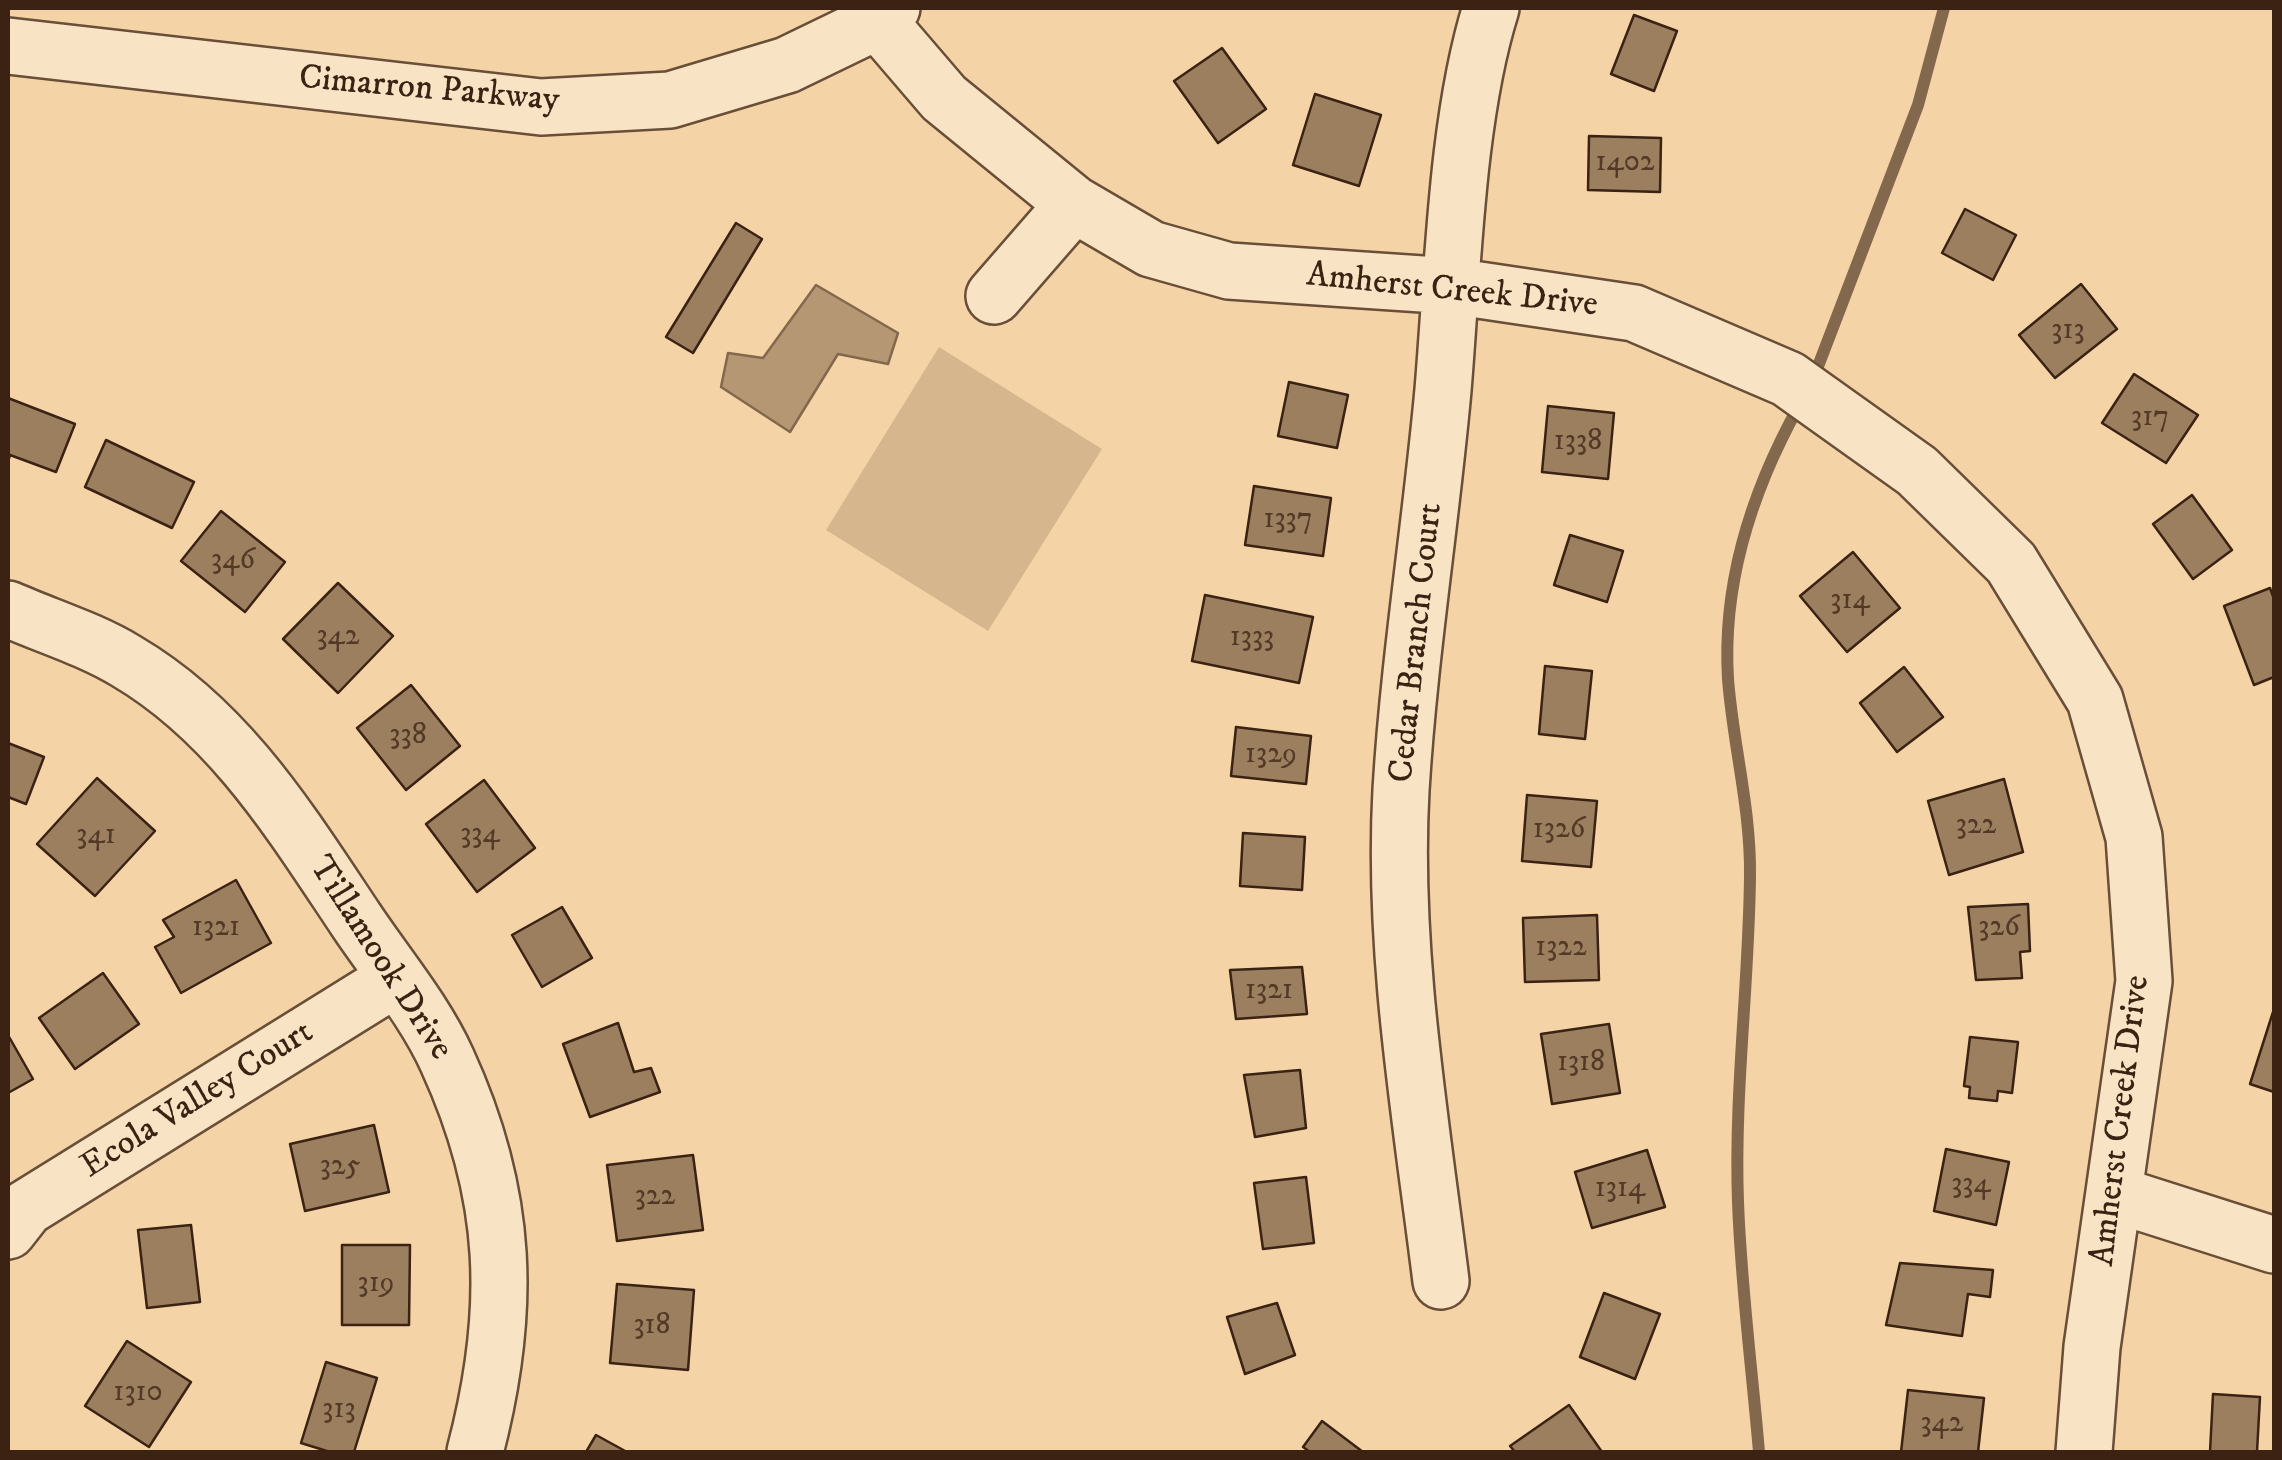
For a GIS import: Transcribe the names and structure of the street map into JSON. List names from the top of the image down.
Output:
{
  "streets": {
    "street": [
      "Cimarron Parkway",
      "Amherst Creek Drive",
      "Cedar Branch Court",
      "Tillamook Drive",
      "Ecola Valley Court"
    ]
  },
  "crossings": [
    ["Cimarron Parkway", "Amherst Creek Drive"],
    ["Amherst Creek Drive", "Cedar Branch Court"],
    ["Tillamook Drive", "Ecola Valley Court"]
  ],
  "house_numbers": [
    "1402",
    "313",
    "317",
    "1338",
    "1337",
    "346",
    "314",
    "342",
    "1333",
    "338",
    "1329",
    "322",
    "1326",
    "334",
    "341",
    "1321",
    "326",
    "1322",
    "1321",
    "1318",
    "325",
    "334",
    "1314",
    "322",
    "319",
    "318",
    "1310",
    "313",
    "342"
  ]
}
